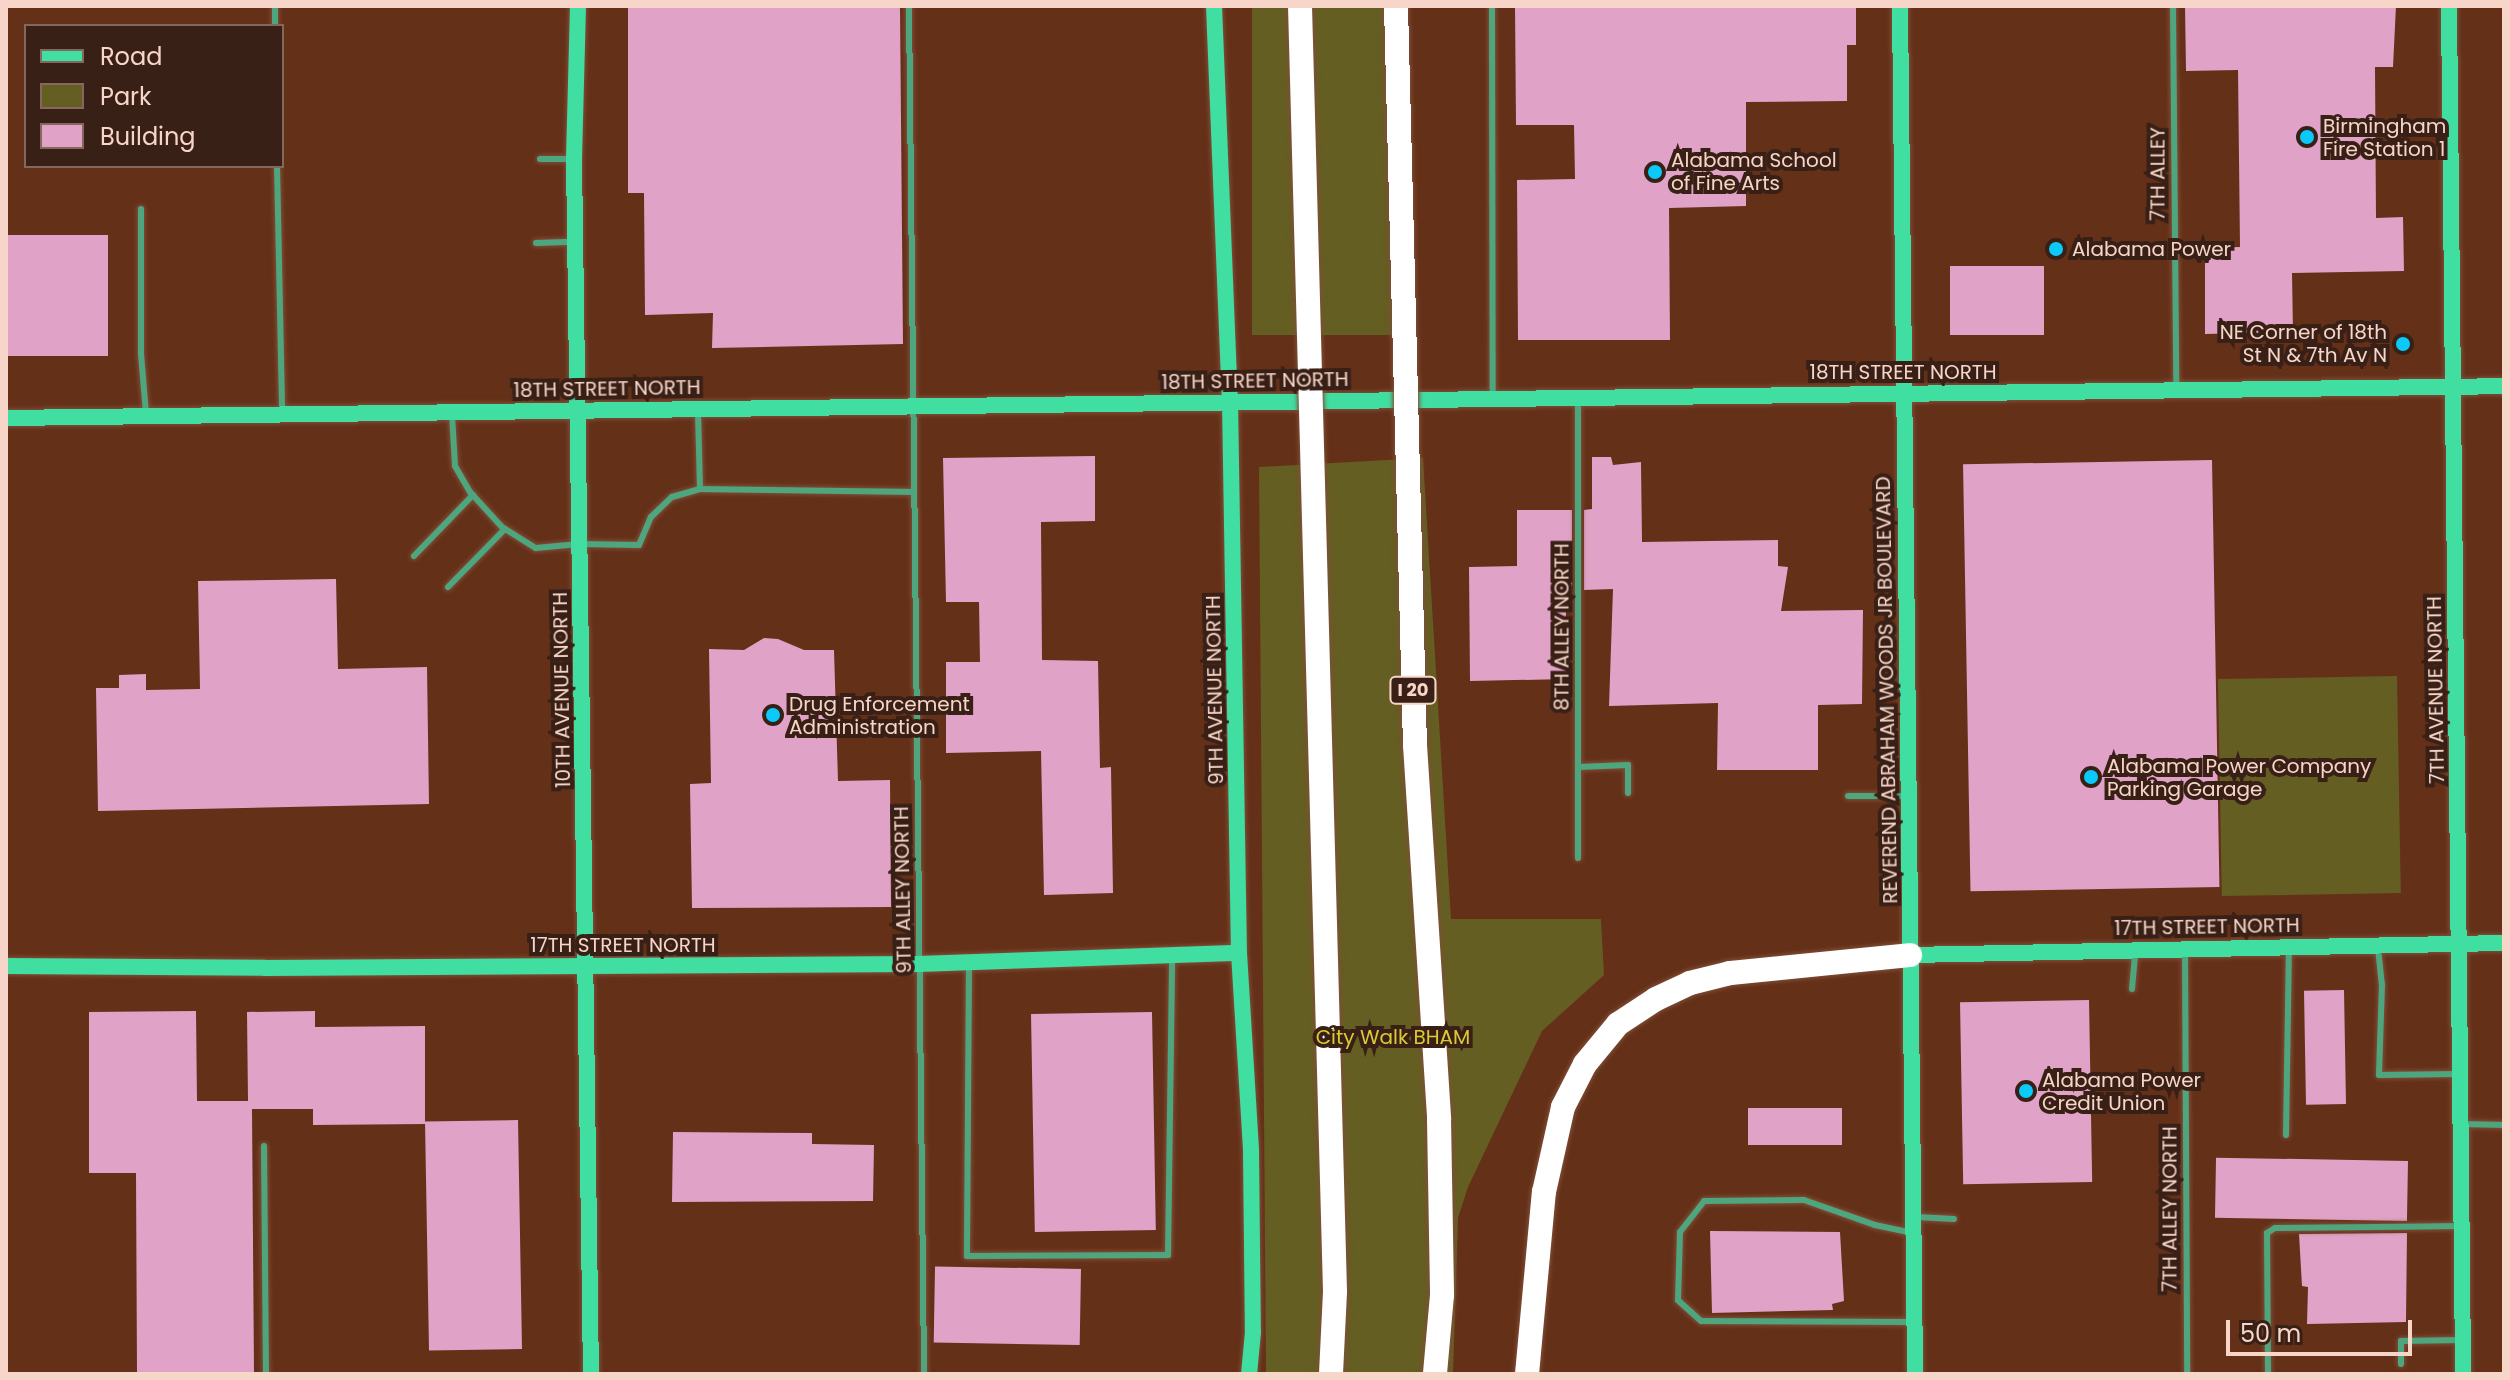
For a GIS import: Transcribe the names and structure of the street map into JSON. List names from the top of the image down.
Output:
{
  "streets": {
    "highway": ["I 20"],
    "street": [
      "18TH STREET NORTH",
      "10TH AVENUE NORTH",
      "9TH AVENUE NORTH",
      "REVEREND ABRAHAM WOODS JR BOULEVARD",
      "7TH AVENUE NORTH",
      "17TH STREET NORTH"
    ],
    "lane": [
      "7TH ALLEY",
      "8TH ALLEY NORTH",
      "9TH ALLEY NORTH",
      "7TH ALLEY NORTH"
    ]
  },
  "crossings": [
    ["7TH ALLEY", "18TH STREET NORTH"],
    ["18TH STREET NORTH", "8TH ALLEY NORTH"],
    ["18TH STREET NORTH", "10TH AVENUE NORTH"],
    ["18TH STREET NORTH", "9TH AVENUE NORTH"],
    ["18TH STREET NORTH", "REVEREND ABRAHAM WOODS JR BOULEVARD"],
    ["18TH STREET NORTH", "7TH AVENUE NORTH"],
    ["18TH STREET NORTH", "9TH ALLEY NORTH"],
    ["10TH AVENUE NORTH", "17TH STREET NORTH"],
    ["9TH AVENUE NORTH", "17TH STREET NORTH"],
    ["REVEREND ABRAHAM WOODS JR BOULEVARD", "17TH STREET NORTH"],
    ["7TH AVENUE NORTH", "17TH STREET NORTH"],
    ["9TH ALLEY NORTH", "17TH STREET NORTH"],
    ["17TH STREET NORTH", "7TH ALLEY NORTH"]
  ],
  "parks": ["City Walk BHAM"],
  "places": [
    "Birmingham Fire Station 1",
    "Alabama School of Fine Arts",
    "Alabama Power",
    "NE Corner of 18th St N & 7th Av N",
    "Drug Enforcement Administration",
    "Alabama Power Company Parking Garage",
    "Alabama Power Credit Union"
  ],
  "legend": ["Road", "Park", "Building"],
  "scale_bar": "50 m"
}
